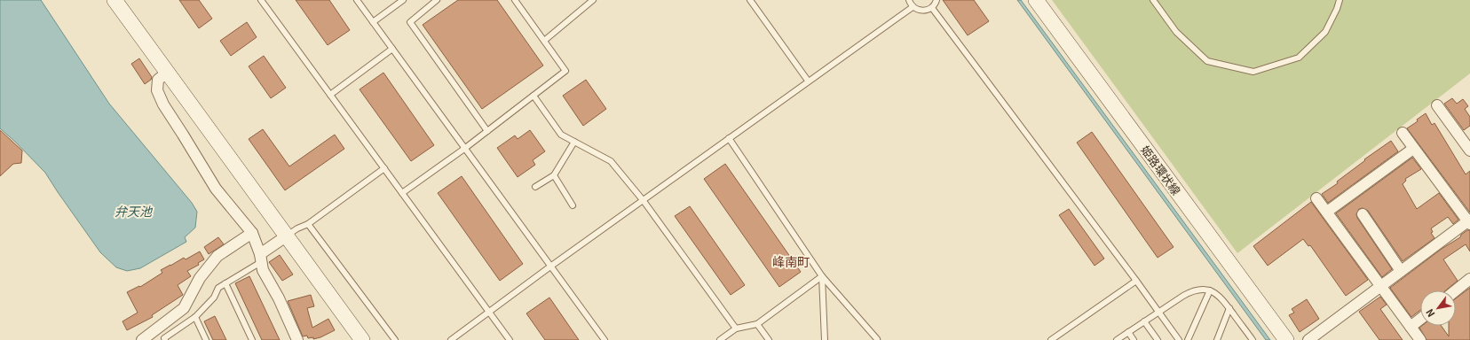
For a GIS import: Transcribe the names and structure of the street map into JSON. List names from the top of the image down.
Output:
{
  "streets": {
    "street": ["姫路環状線"]
  },
  "districts": ["峰南町"],
  "water": ["弁天池"],
  "north": "bottom left"
}
